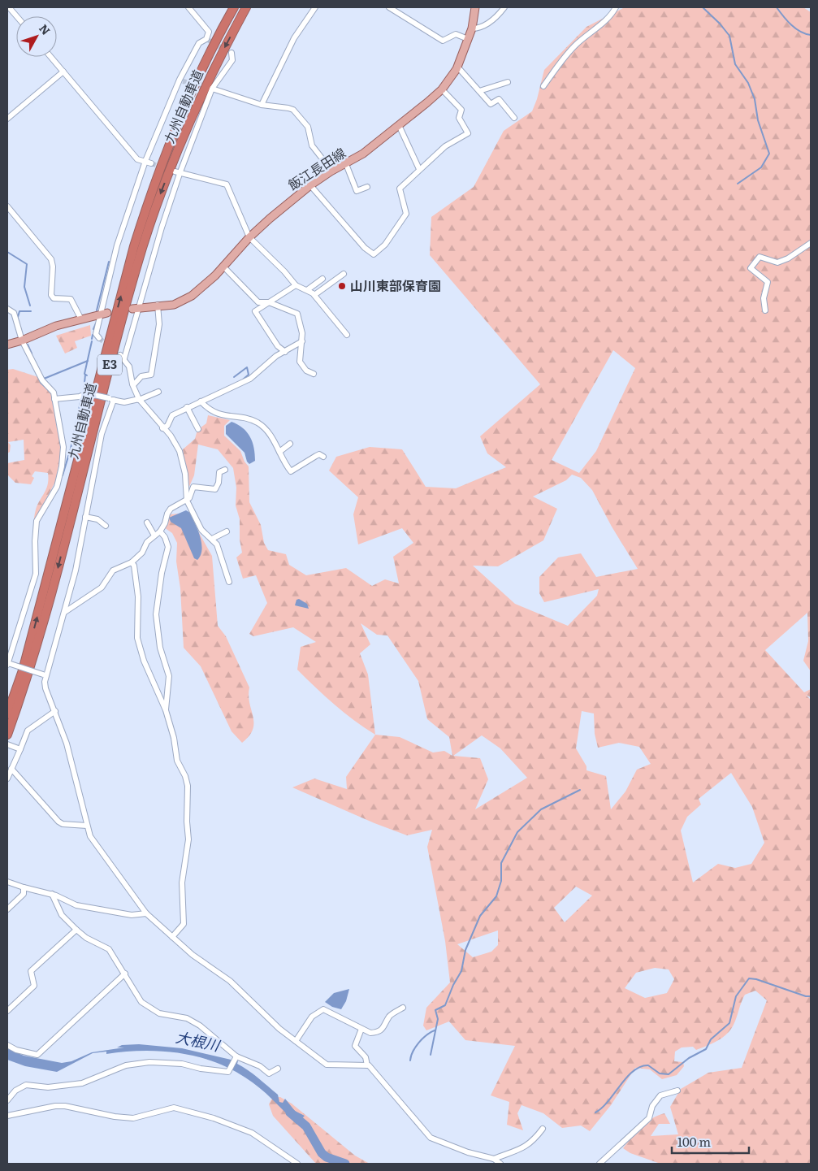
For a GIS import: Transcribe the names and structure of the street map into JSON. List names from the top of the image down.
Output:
{
  "streets": {
    "highway": ["九州自動車道", "E3"],
    "main road": ["飯江長田線"]
  },
  "water": ["大根川"],
  "places": ["山川東部保育園"],
  "scale_bar": "100 m",
  "north": "top right"
}
